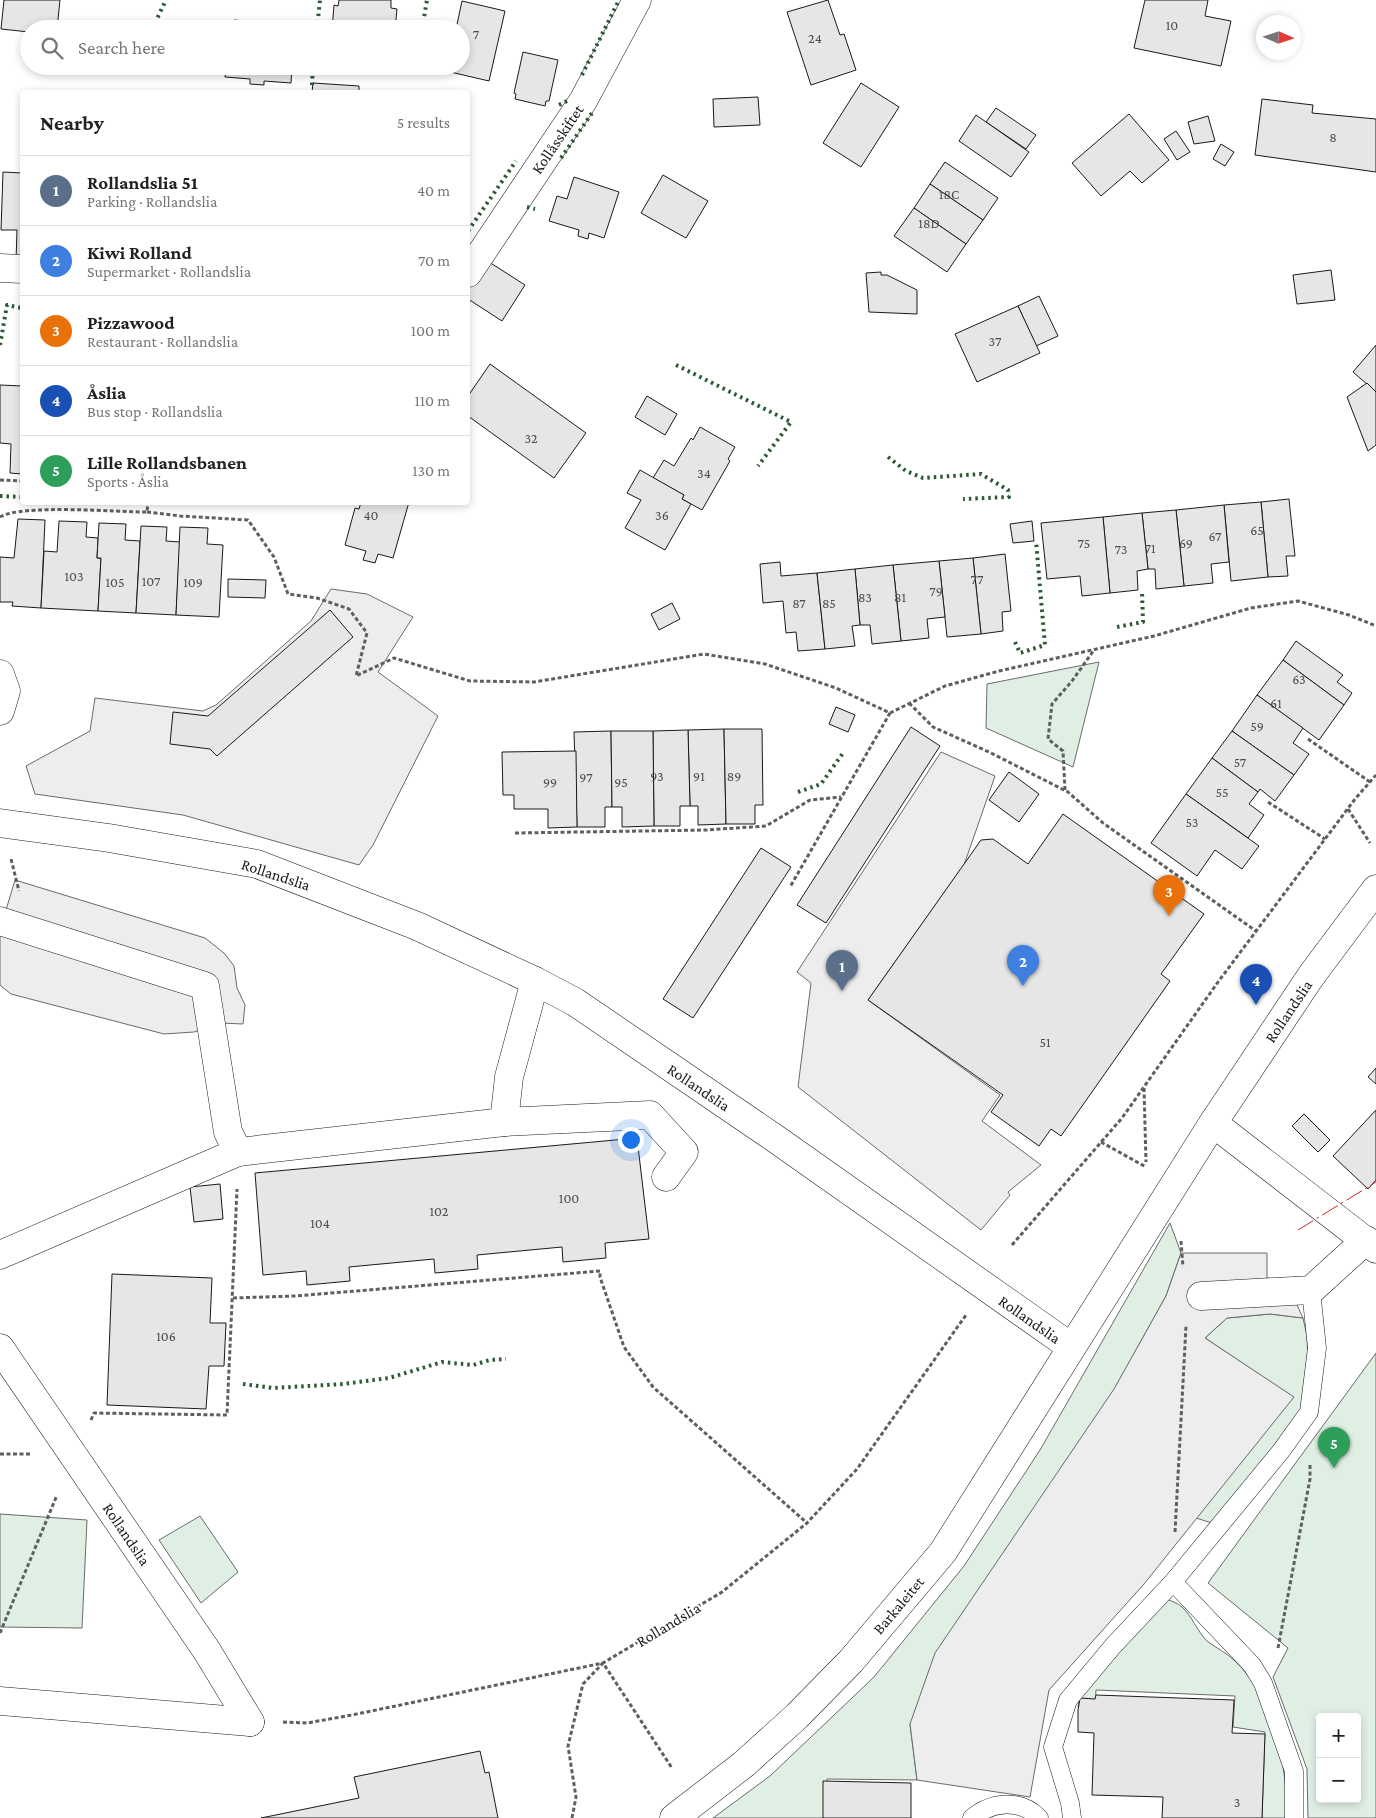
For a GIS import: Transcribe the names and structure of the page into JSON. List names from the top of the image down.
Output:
{
  "streets": {
    "street": ["Kollåsskiftet", "Rollandslia", "Barkaleitet"]
  },
  "crossings": [
    ["Rollandslia", "Barkaleitet"]
  ],
  "house_numbers": [
    "10",
    "7",
    "24",
    "8",
    "18C",
    "18D",
    "37",
    "32",
    "34",
    "40",
    "36",
    "65",
    "67",
    "75",
    "69",
    "71",
    "73",
    "103",
    "77",
    "107",
    "105",
    "109",
    "79",
    "83",
    "81",
    "87",
    "85",
    "63",
    "61",
    "59",
    "57",
    "93",
    "91",
    "89",
    "97",
    "99",
    "95",
    "55",
    "53",
    "51",
    "100",
    "102",
    "104",
    "106",
    "3"
  ],
  "north": "right",
  "page": {
    "search": "Search here",
    "heading": ["Nearby", "5 results"],
    "list": [
      {
        "mark": "1",
        "name": "Rollandslia 51",
        "note": "Parking · Rollandslia",
        "value": "40 m"
      },
      {
        "mark": "2",
        "name": "Kiwi Rolland",
        "note": "Supermarket · Rollandslia",
        "value": "70 m"
      },
      {
        "mark": "3",
        "name": "Pizzawood",
        "note": "Restaurant · Rollandslia",
        "value": "100 m"
      },
      {
        "mark": "4",
        "name": "Åslia",
        "note": "Bus stop · Rollandslia",
        "value": "110 m"
      },
      {
        "mark": "5",
        "name": "Lille Rollandsbanen",
        "note": "Sports · Åslia",
        "value": "130 m"
      }
    ],
    "pins": [
      "3",
      "2",
      "1",
      "4",
      "5"
    ],
    "map_buttons": ["+", "−"]
  }
}
